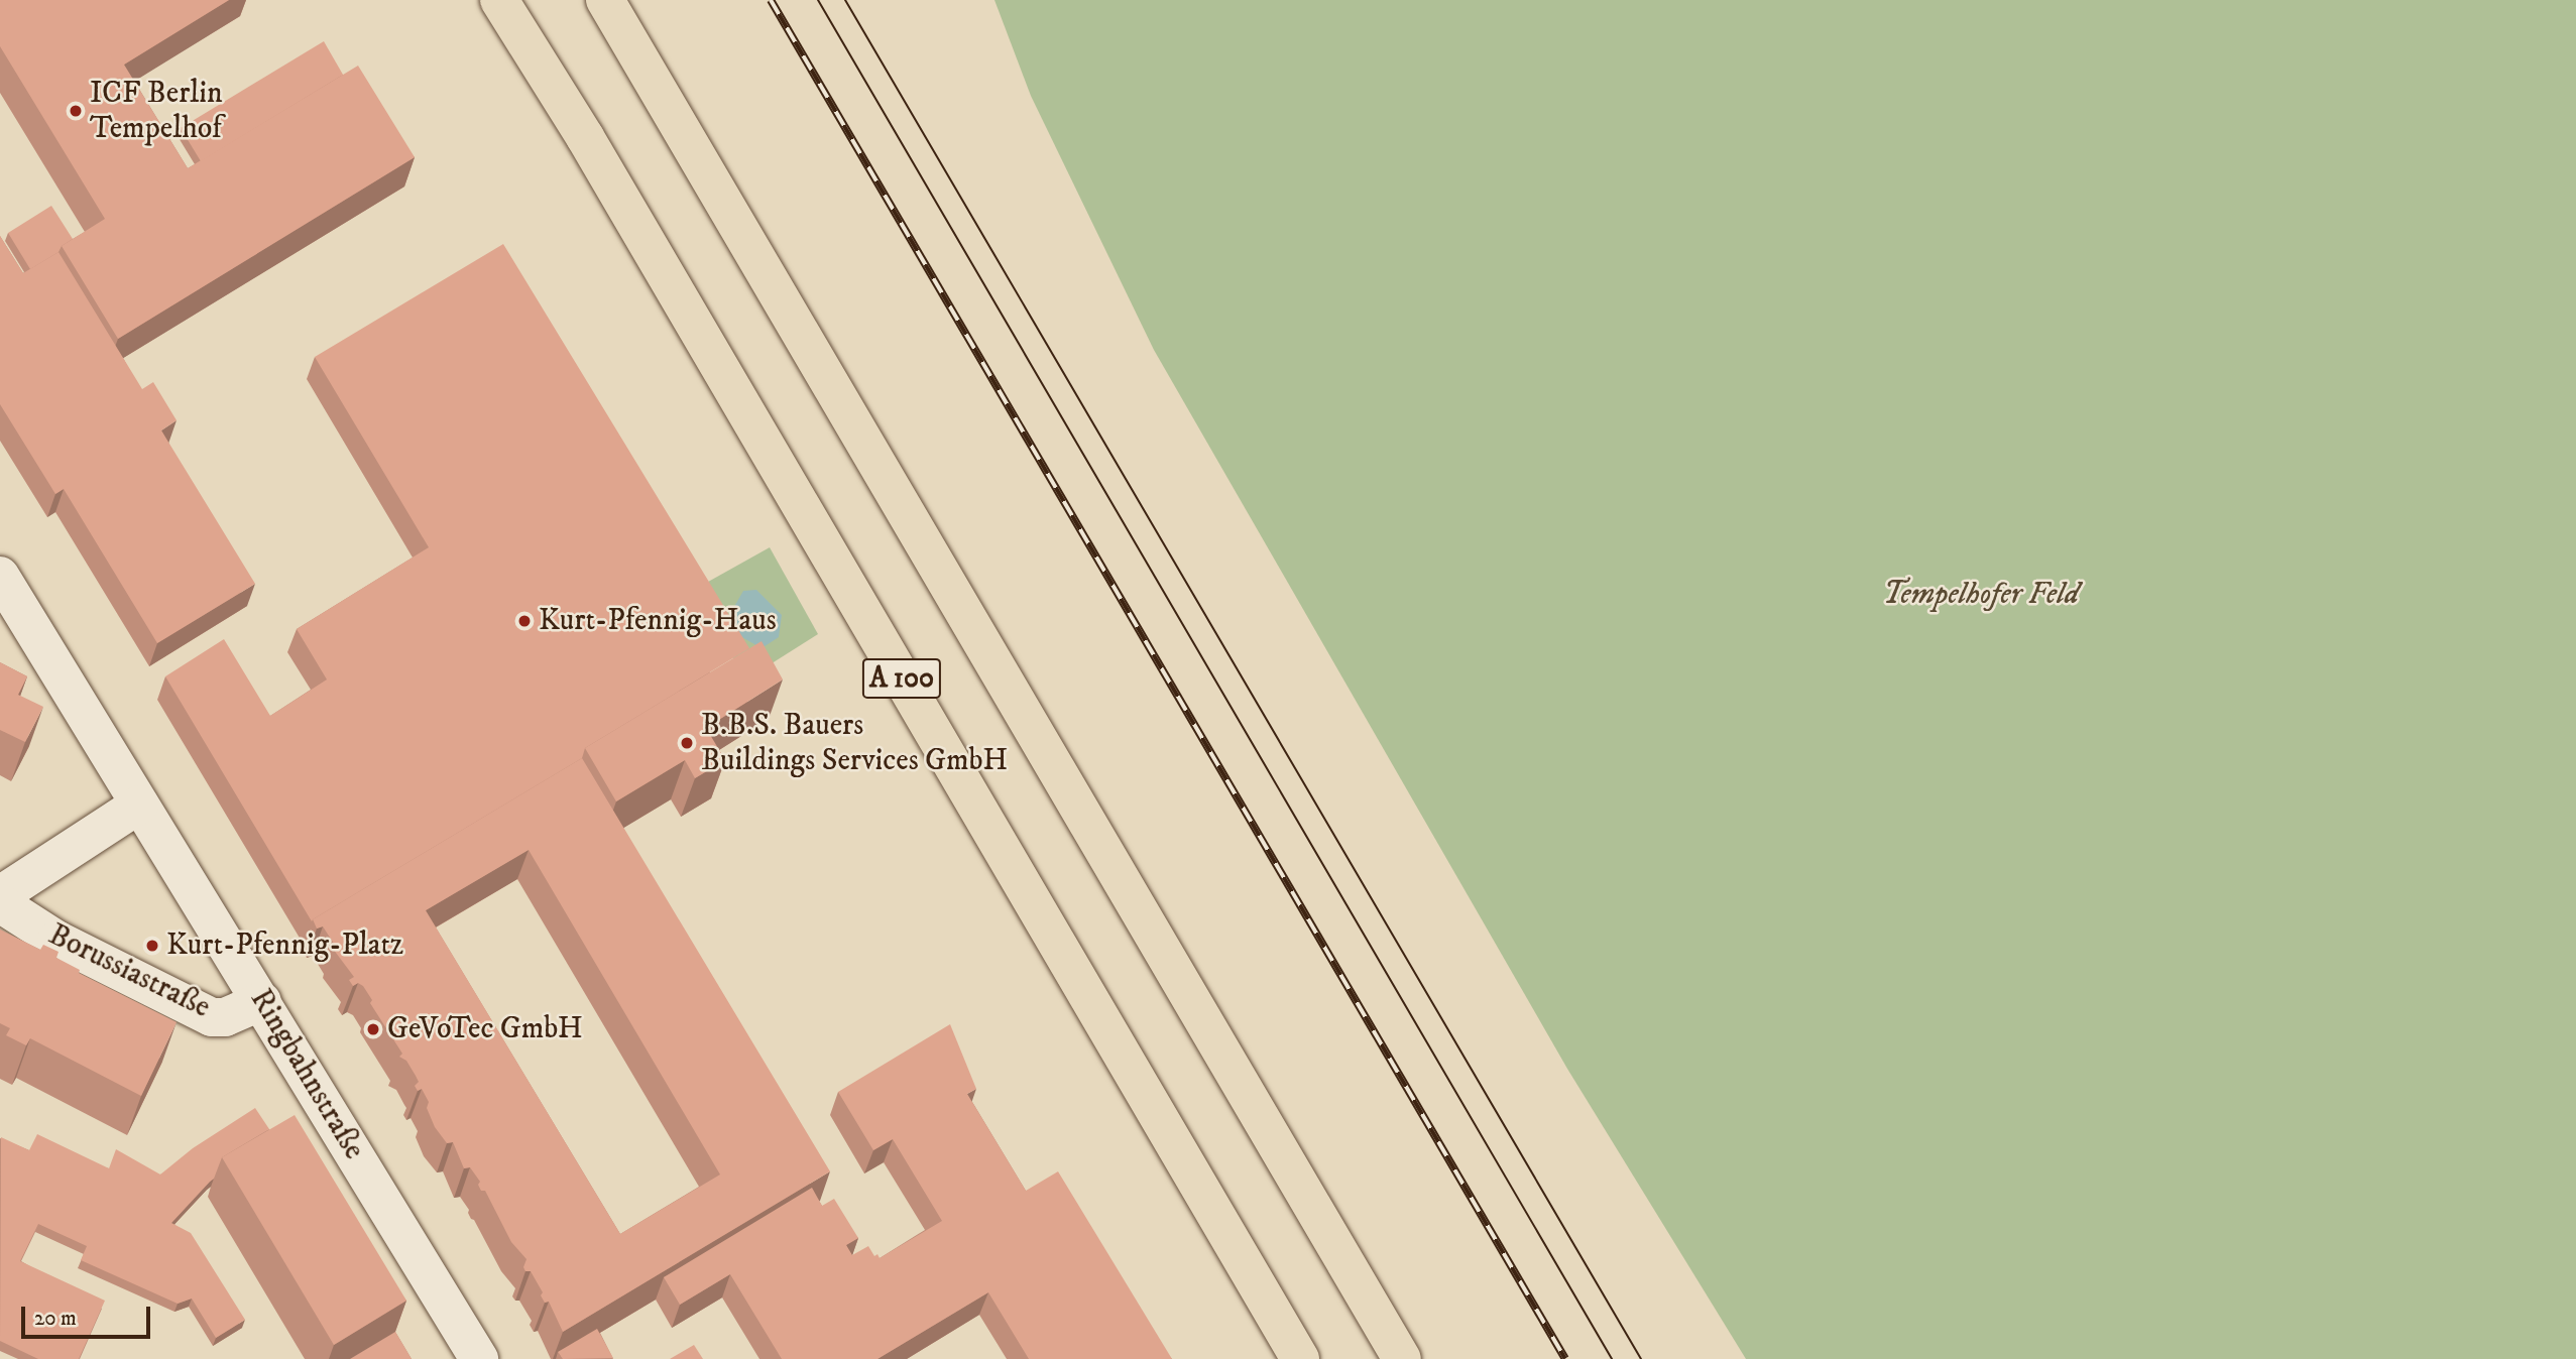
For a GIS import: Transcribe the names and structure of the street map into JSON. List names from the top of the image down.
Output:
{
  "streets": {
    "highway": ["A 100"],
    "street": ["Borussiastraße", "Ringbahnstraße"]
  },
  "crossings": [
    ["Borussiastraße", "Ringbahnstraße"]
  ],
  "parks": ["Tempelhofer Feld"],
  "places": [
    "ICF Berlin Tempelhof",
    "Kurt-Pfennig-Haus",
    "B.B.S. Bauers Buildings Services GmbH",
    "Kurt-Pfennig-Platz",
    "GeVoTec GmbH"
  ],
  "scale_bar": "20 m"
}
